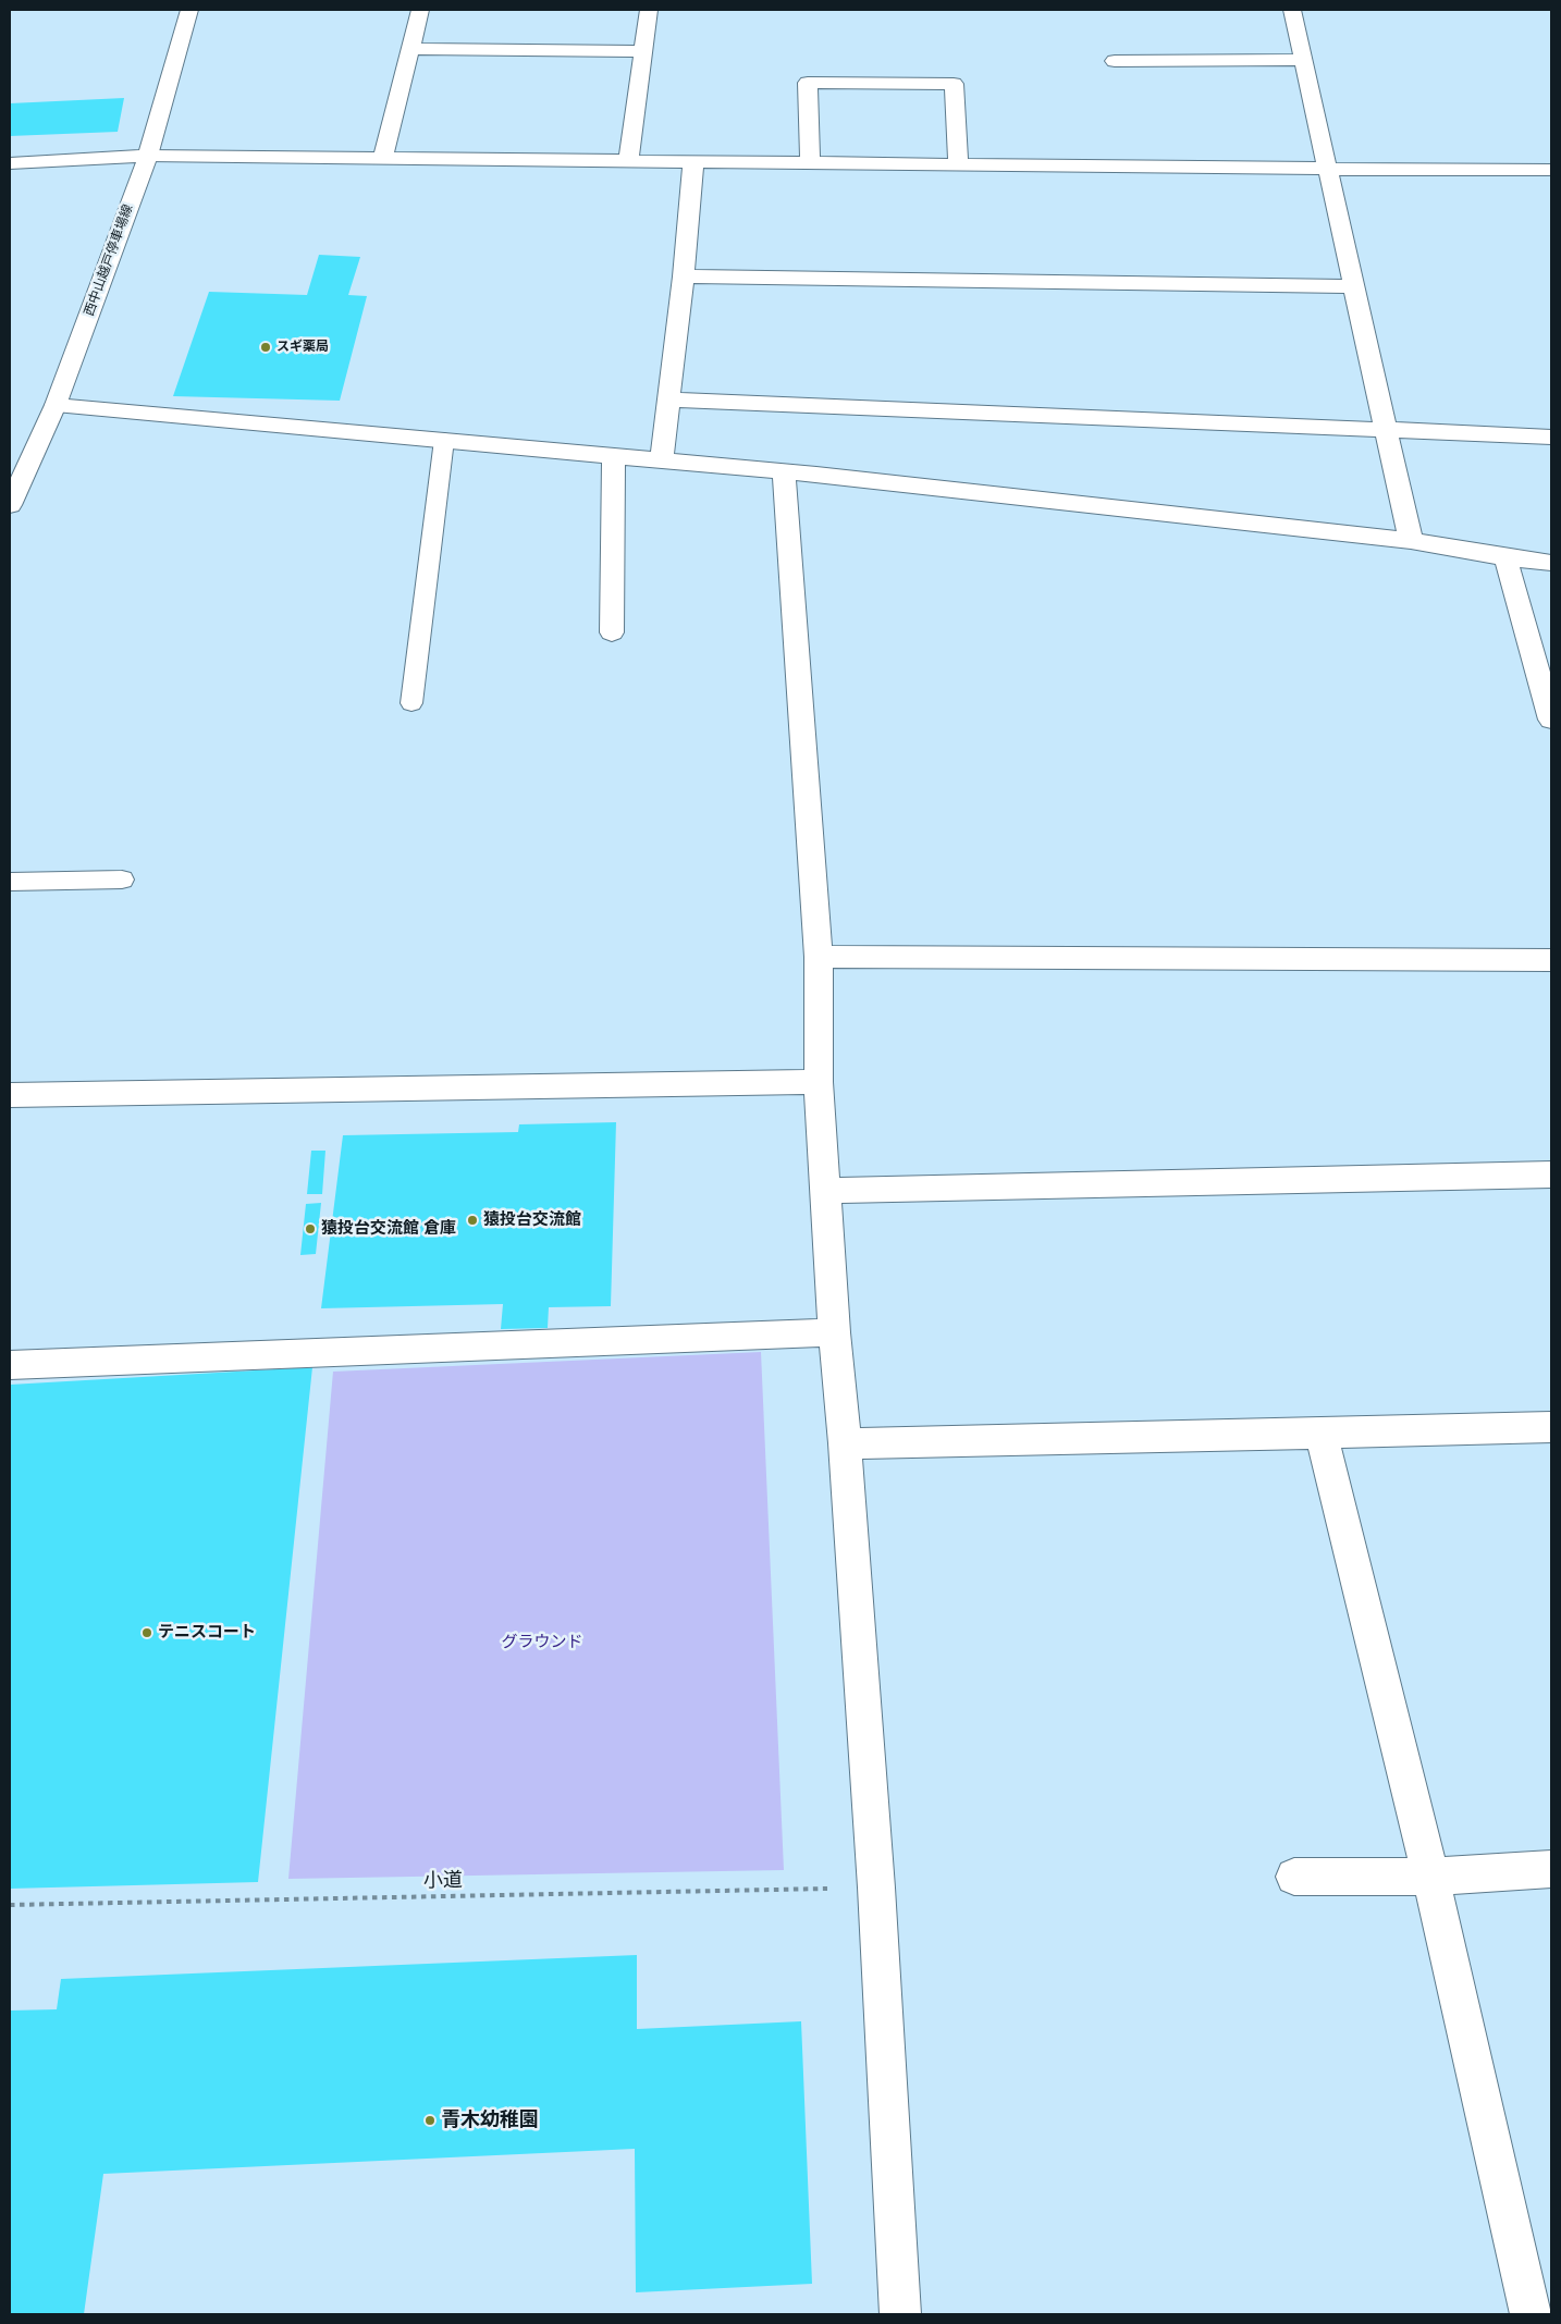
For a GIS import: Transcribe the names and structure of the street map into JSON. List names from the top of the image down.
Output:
{
  "streets": {
    "street": ["西中山越戸停車場線"],
    "path": ["小道"]
  },
  "parks": ["グラウンド"],
  "places": [
    "スギ薬局",
    "猿投台交流館",
    "猿投台交流館 倉庫",
    "テニスコート",
    "青木幼稚園"
  ]
}
